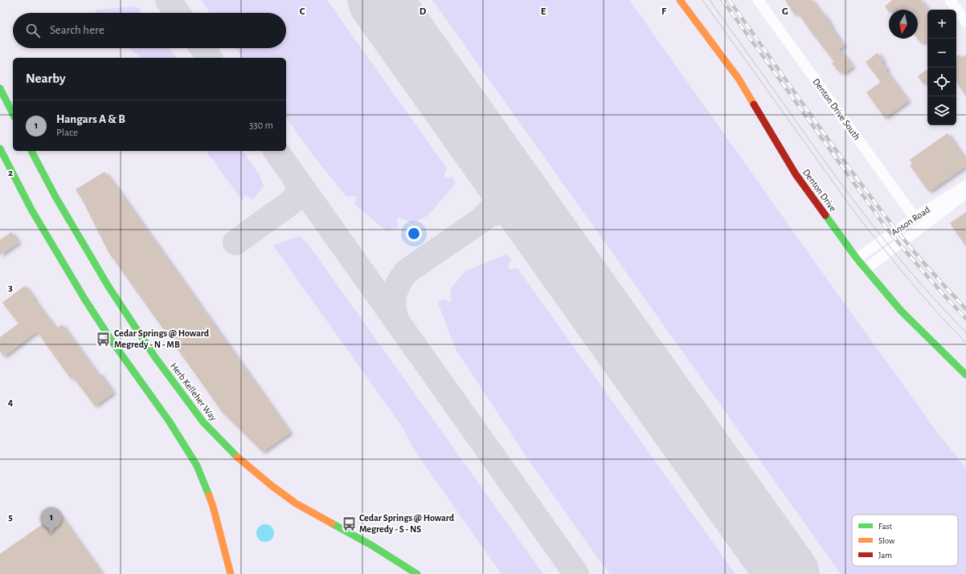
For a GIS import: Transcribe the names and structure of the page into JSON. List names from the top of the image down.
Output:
{
  "streets": {
    "main road": ["Denton Drive", "Herb Kelleher Way"],
    "street": ["Denton Drive South", "Anson Road"]
  },
  "crossings": [
    ["Denton Drive South", "Anson Road"],
    ["Denton Drive", "Anson Road"]
  ],
  "places": {
    "bus stop": ["Cedar Springs @ Howard Megredy - N - MB", "Cedar Springs @ Howard Megredy - S - NS"]
  },
  "legend": ["Fast", "Slow", "Jam"],
  "north": "bottom",
  "page": {
    "map_buttons": ["+", "−"],
    "search": "Search here",
    "heading": "Nearby",
    "list": [
      {
        "mark": "1",
        "name": "Hangars A & B",
        "note": "Place",
        "value": "330 m"
      }
    ],
    "pins": "1"
  },
  "grid": {
    "columns": [
      "C",
      "D",
      "E",
      "F",
      "G"
    ],
    "rows": [
      "2",
      "3",
      "4",
      "5"
    ]
  }
}
